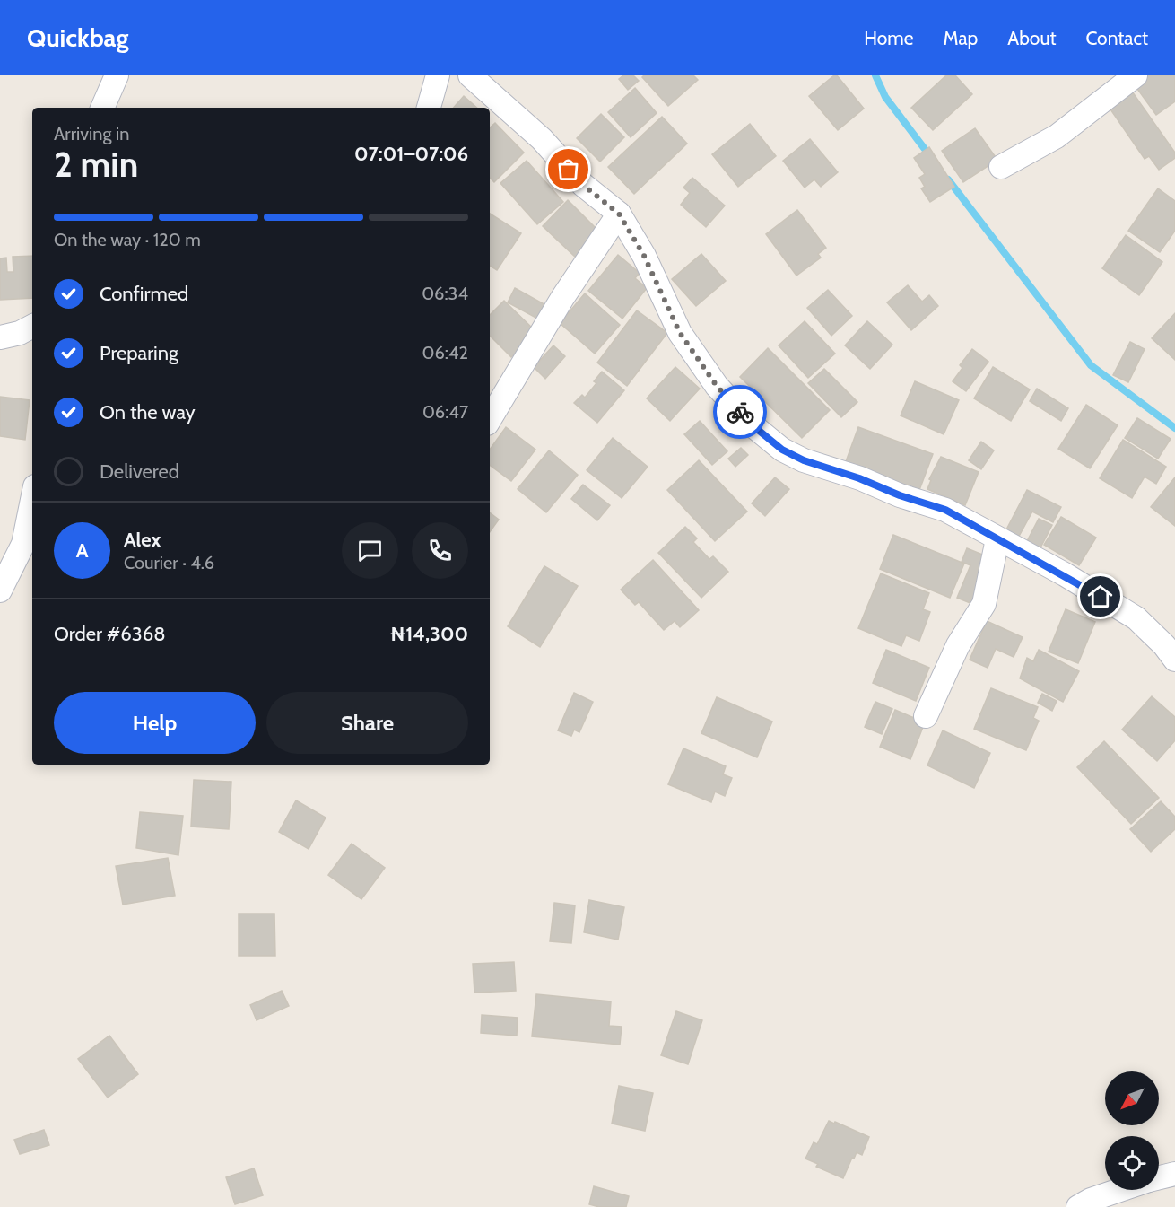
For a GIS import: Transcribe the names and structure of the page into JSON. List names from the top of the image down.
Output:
{
  "north": "bottom left",
  "page": {
    "header": "Quickbag",
    "nav": [
      "Home",
      "Map",
      "About",
      "Contact"
    ],
    "heading": ["2 min", "Arriving in", "07:01–07:06"],
    "panel": [
      "Alex",
      "Courier · 4.6",
      "Order #6368",
      "₦14,300"
    ],
    "bar": "On the way · 120 m",
    "list": [
      ["Confirmed", "06:34"],
      ["Preparing", "06:42"],
      ["On the way", "06:47"],
      "Delivered"
    ],
    "round": "A",
    "buttons": ["Help", "Share"]
  }
}
